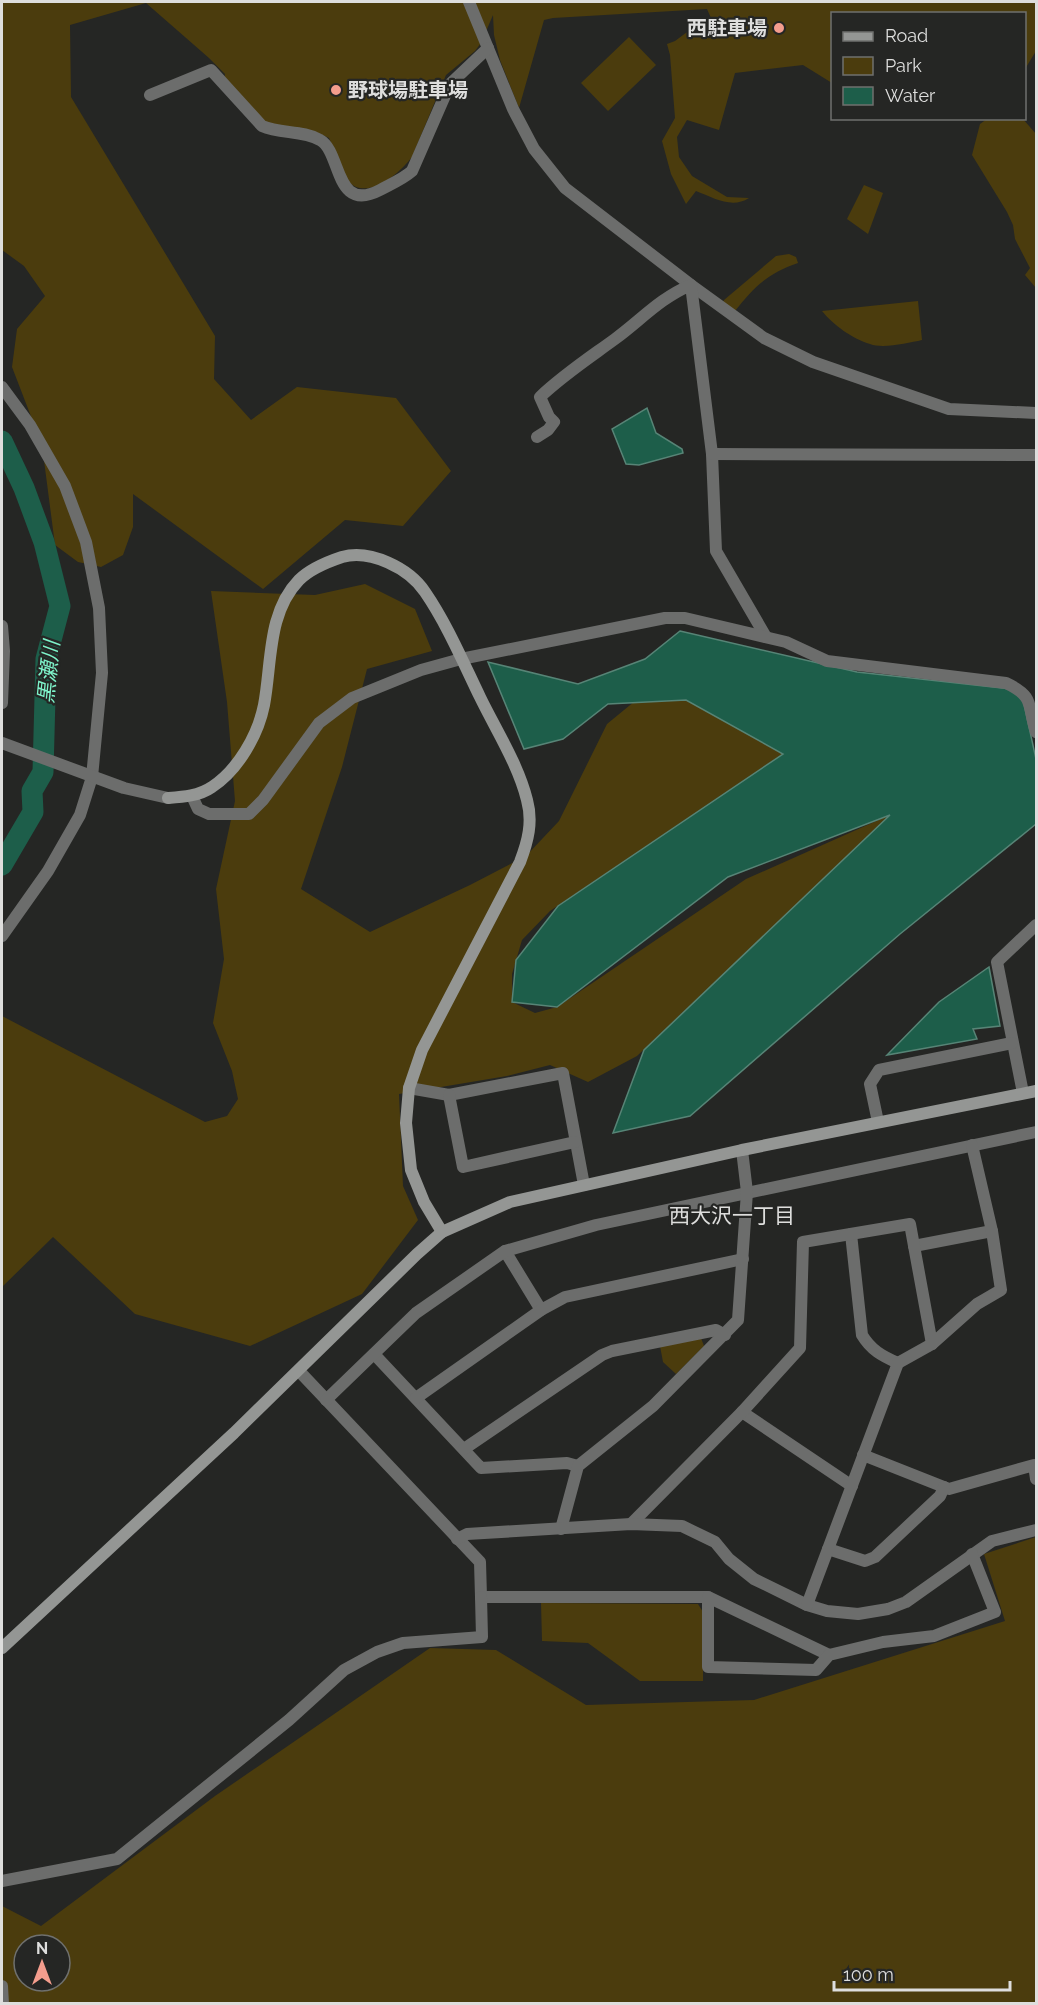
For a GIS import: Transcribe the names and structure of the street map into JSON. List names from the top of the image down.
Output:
{
  "districts": ["西大沢一丁目"],
  "water": ["黒瀬川"],
  "places": ["西駐車場", "野球場駐車場"],
  "legend": ["Road", "Park", "Water"],
  "scale_bar": "100 m",
  "north": "top"
}
